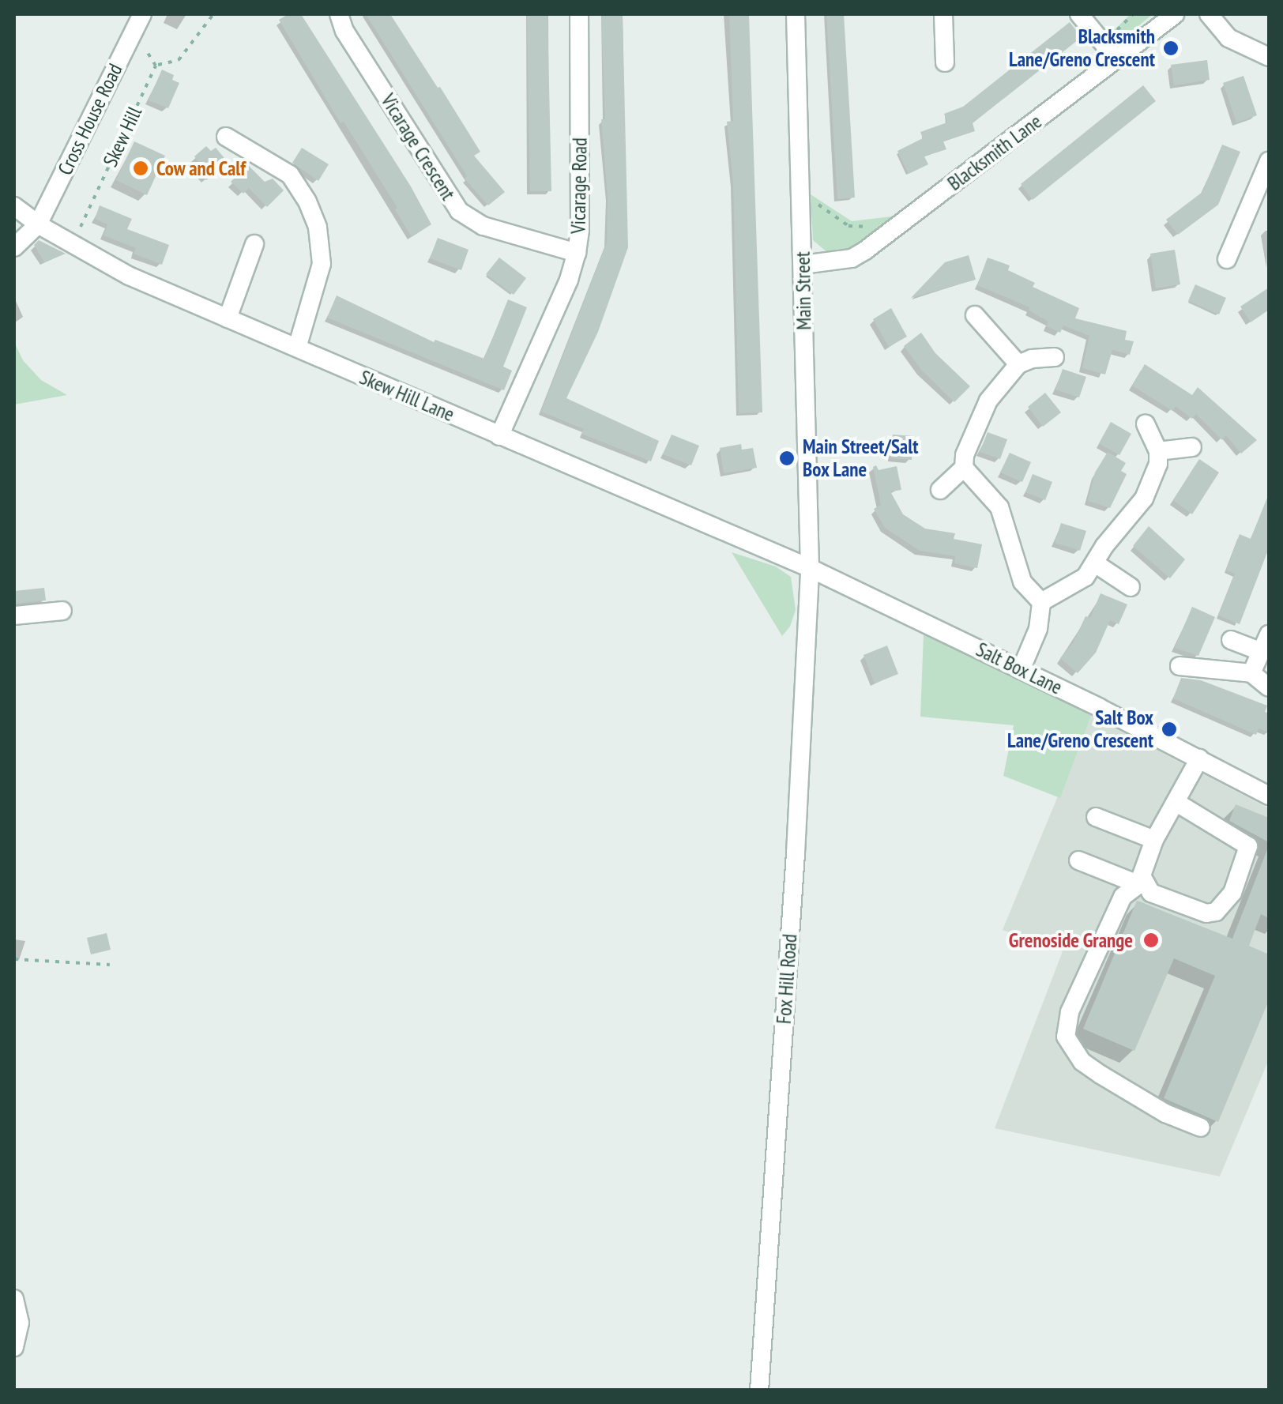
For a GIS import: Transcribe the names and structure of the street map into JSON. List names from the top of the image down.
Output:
{
  "streets": {
    "street": [
      "Cross House Road",
      "Vicarage Crescent",
      "Blacksmith Lane",
      "Vicarage Road",
      "Main Street",
      "Skew Hill Lane",
      "Salt Box Lane",
      "Fox Hill Road"
    ],
    "path": ["Skew Hill"]
  },
  "crossings": [
    ["Cross House Road", "Skew Hill Lane"],
    ["Skew Hill", "Skew Hill Lane"],
    ["Vicarage Crescent", "Vicarage Road"],
    ["Blacksmith Lane", "Main Street"],
    ["Vicarage Road", "Skew Hill Lane"],
    ["Main Street", "Skew Hill Lane"],
    ["Main Street", "Salt Box Lane"],
    ["Main Street", "Fox Hill Road"],
    ["Skew Hill Lane", "Salt Box Lane"],
    ["Skew Hill Lane", "Fox Hill Road"],
    ["Salt Box Lane", "Fox Hill Road"]
  ],
  "places": [
    "Blacksmith Lane/Greno Crescent",
    "Cow and Calf",
    "Main Street/Salt Box Lane",
    "Salt Box Lane/Greno Crescent",
    "Grenoside Grange"
  ]
}
